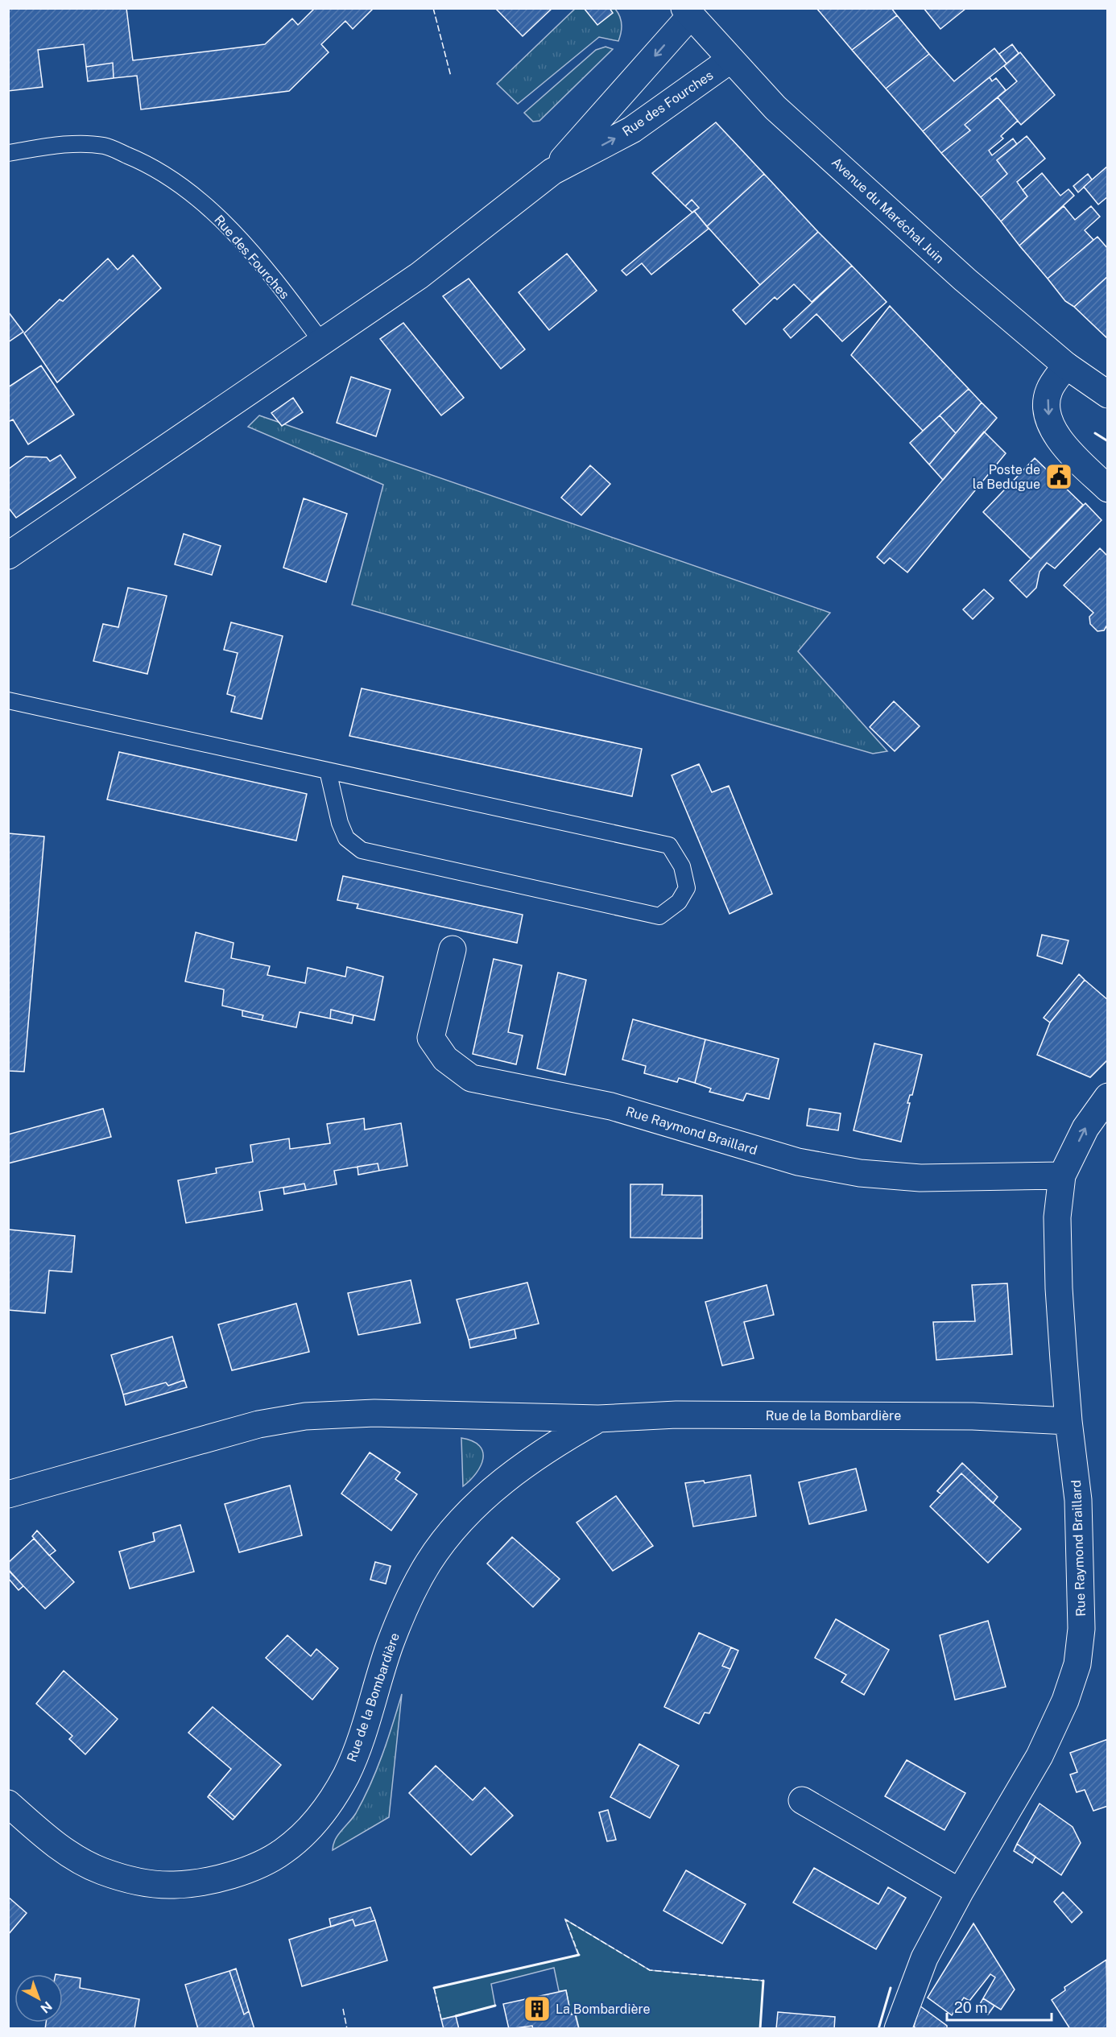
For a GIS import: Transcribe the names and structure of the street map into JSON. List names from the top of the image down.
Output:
{
  "streets": {
    "street": [
      "Rue des Fourches",
      "Avenue du Maréchal Juin",
      "Rue Raymond Braillard",
      "Rue de la Bombardière"
    ]
  },
  "crossings": [
    ["Rue des Fourches", "Avenue du Maréchal Juin"],
    ["Rue Raymond Braillard", "Rue de la Bombardière"]
  ],
  "places": {
    "public building": ["Poste de la Bedugue"],
    "building": ["La Bombardière"]
  },
  "scale_bar": "20 m",
  "north": "bottom right"
}
